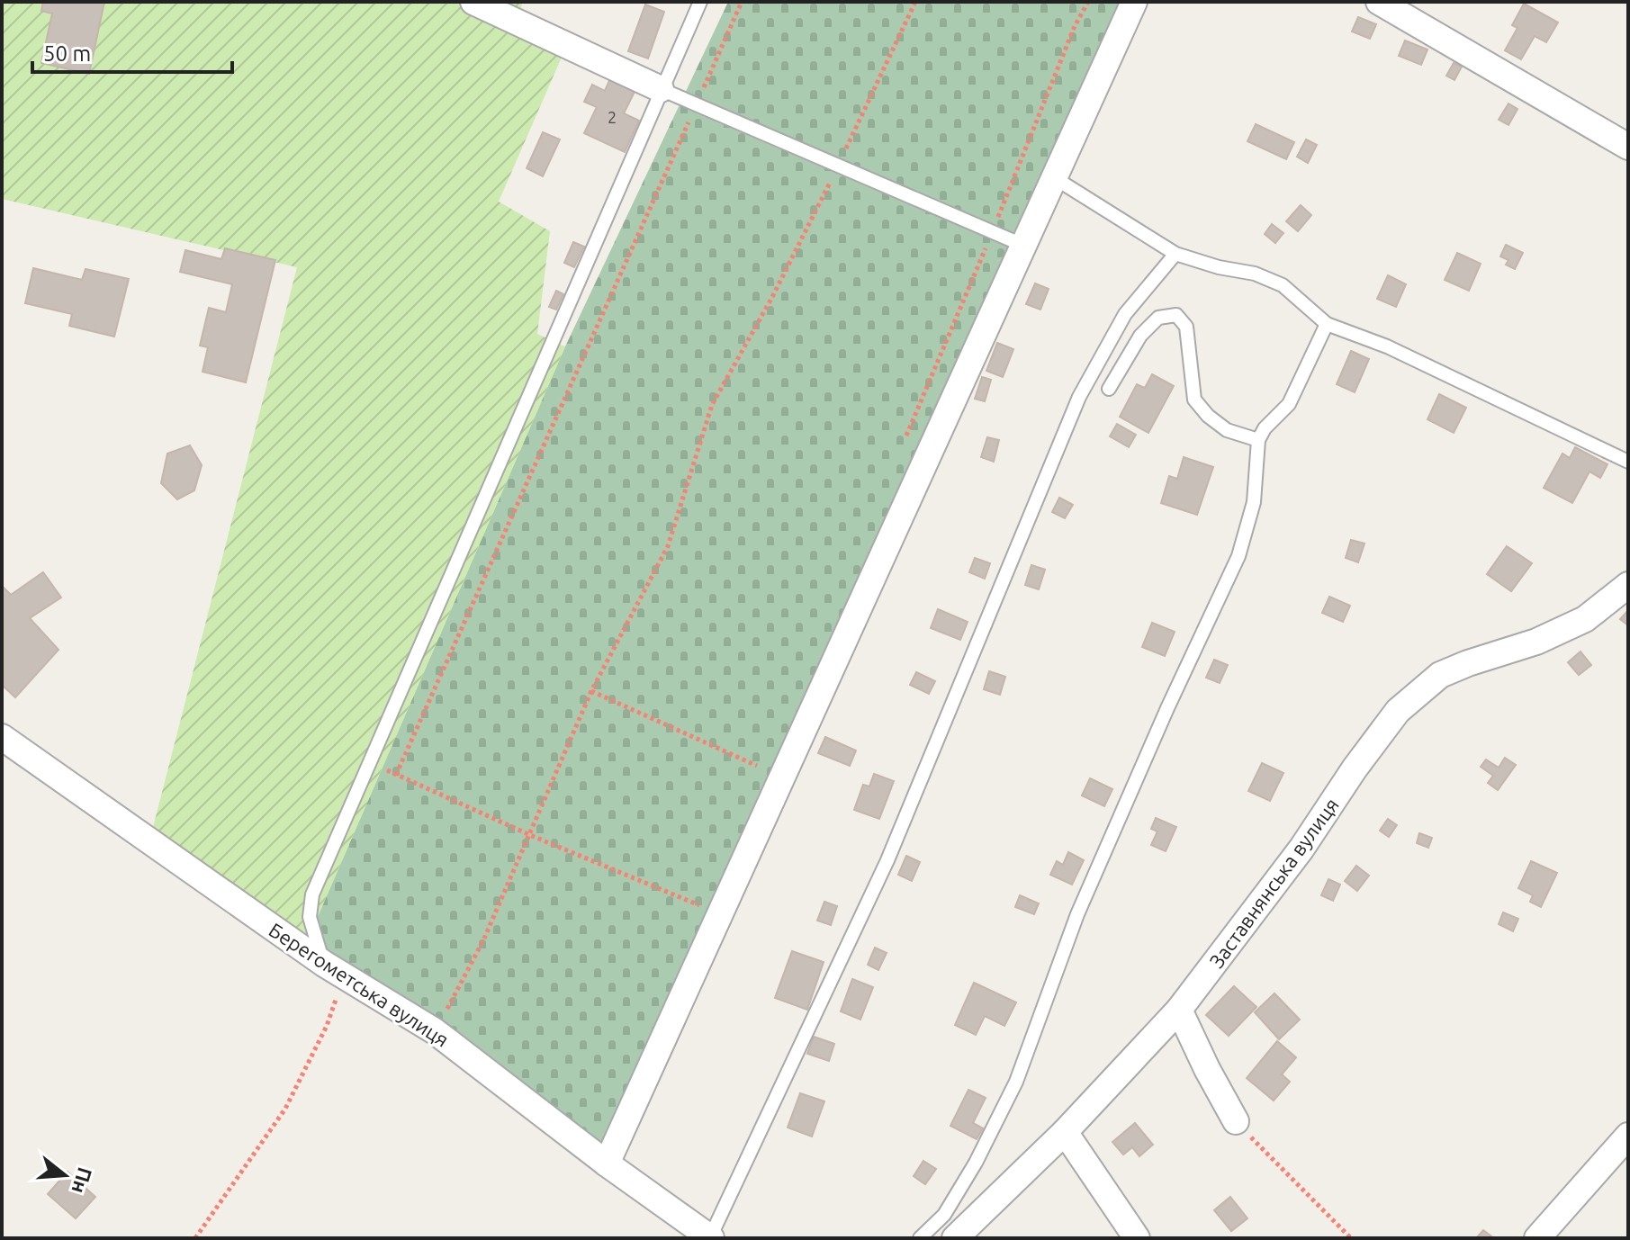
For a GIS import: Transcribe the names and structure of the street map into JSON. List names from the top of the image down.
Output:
{
  "streets": {
    "street": ["Заставнянська вулиця", "Берегометська вулиця"]
  },
  "house_numbers": ["2"],
  "scale_bar": "50 m",
  "north": "right"
}
